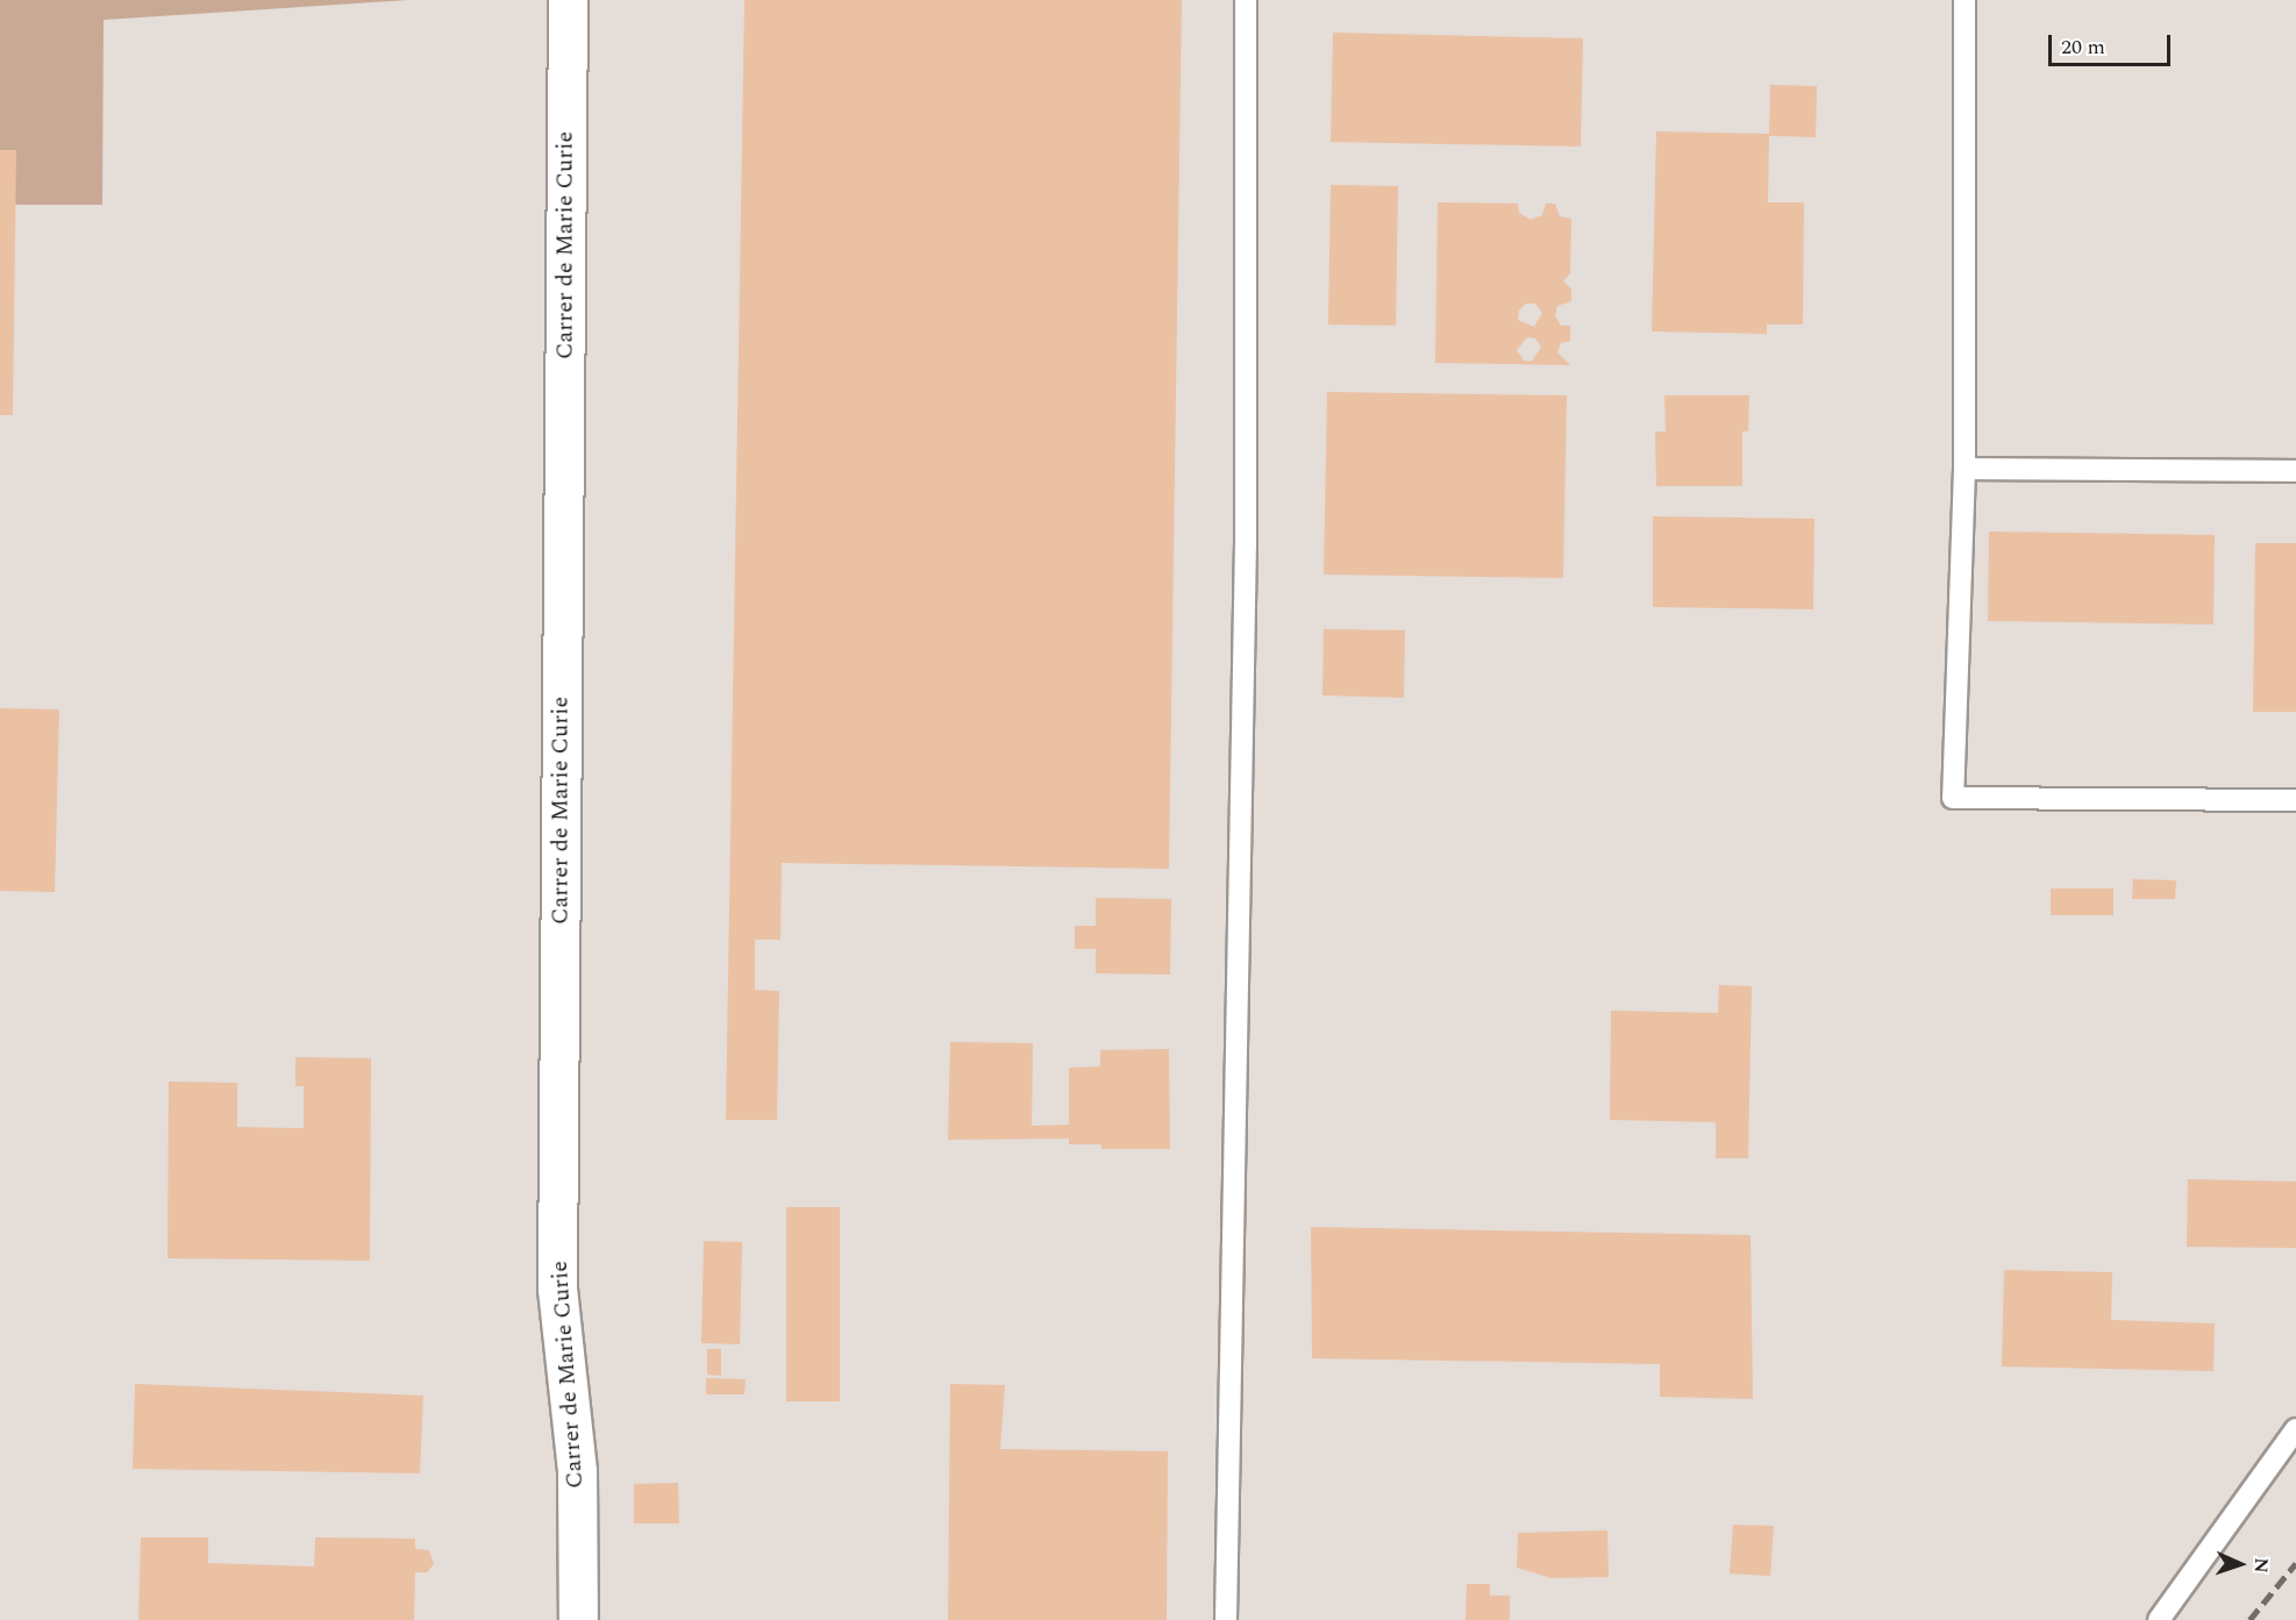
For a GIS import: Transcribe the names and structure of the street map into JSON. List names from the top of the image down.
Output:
{
  "streets": {
    "street": ["Carrer de Marie Curie"]
  },
  "scale_bar": "20 m",
  "north": "right"
}
